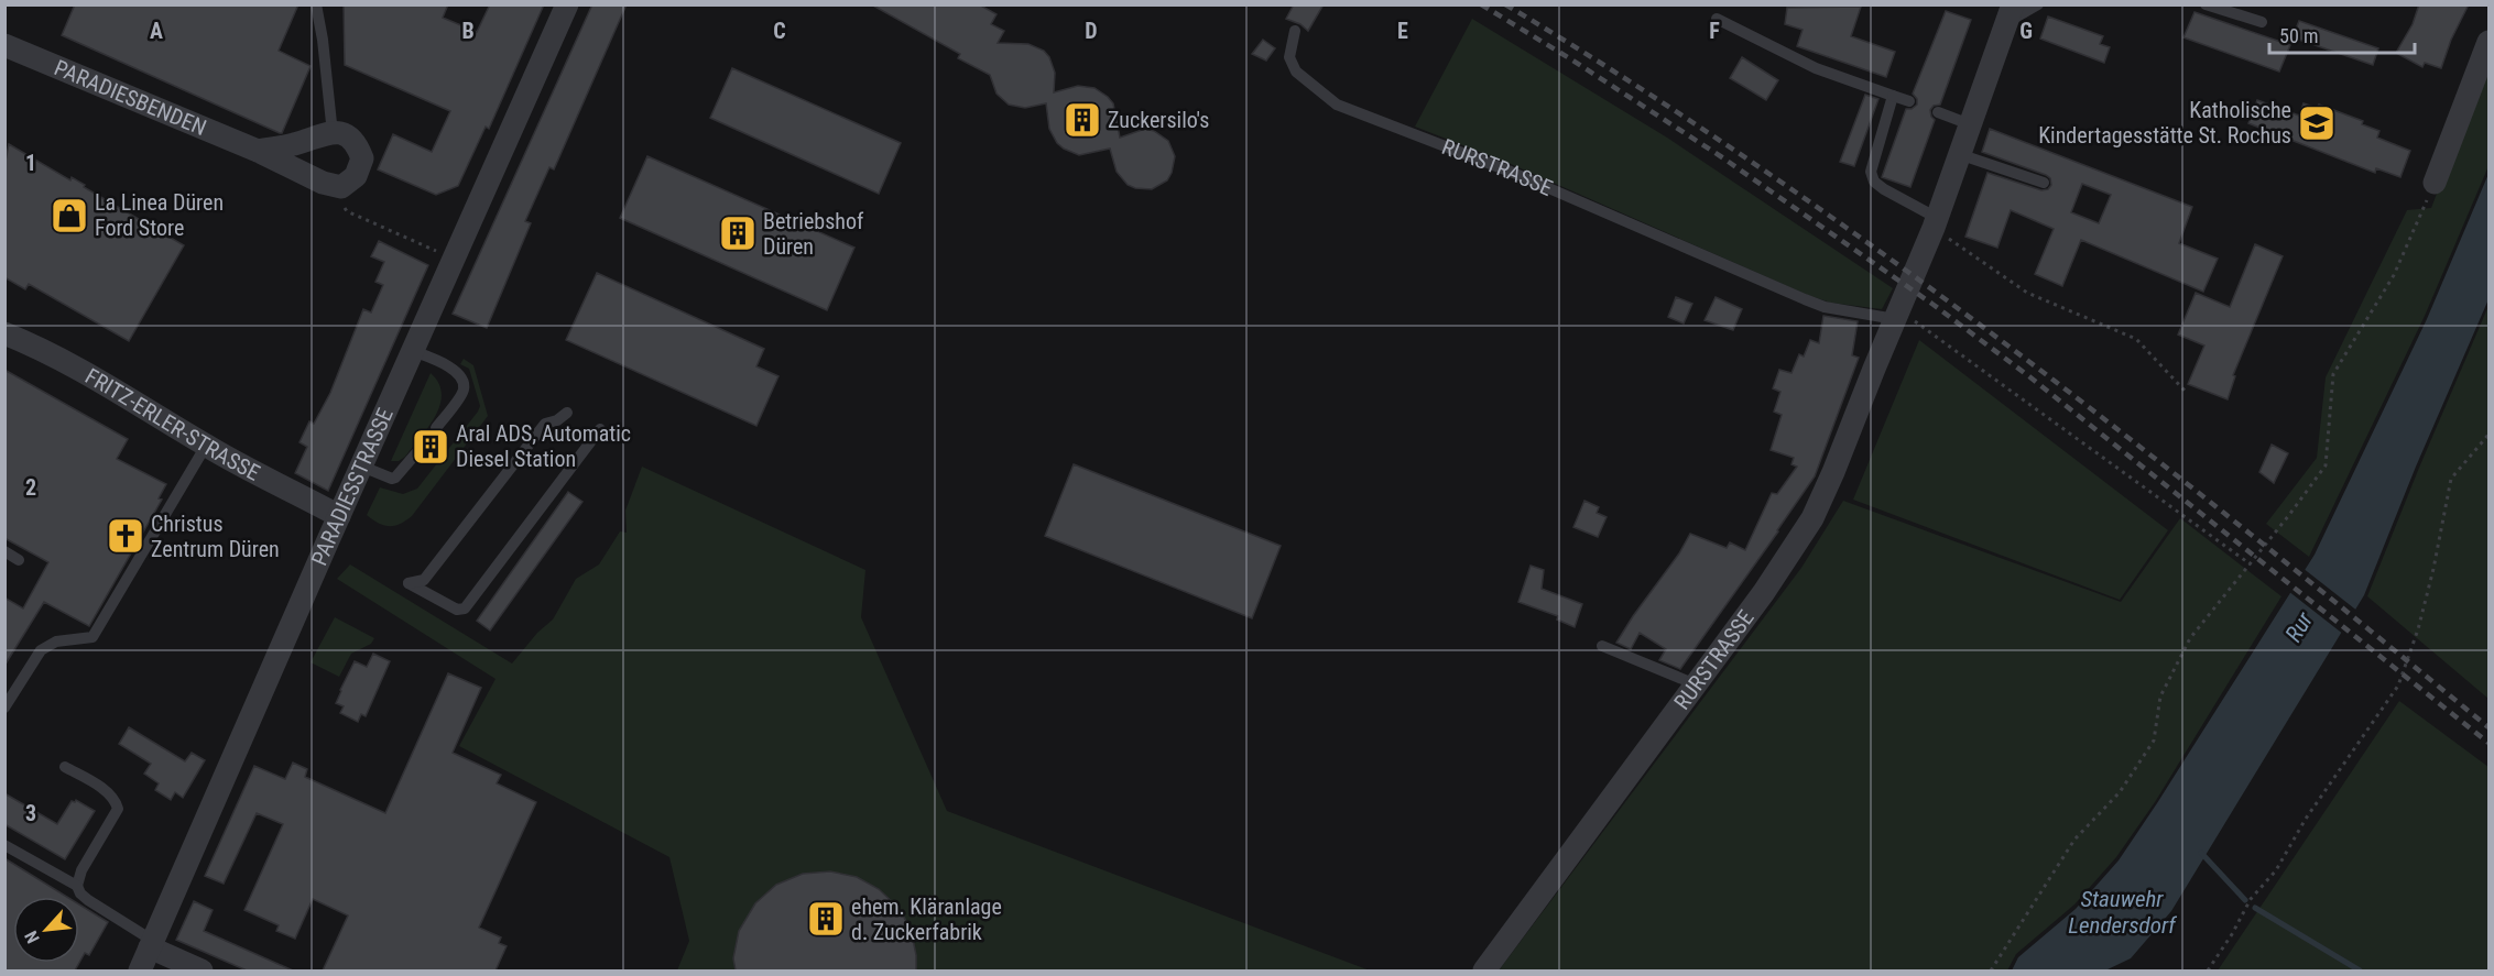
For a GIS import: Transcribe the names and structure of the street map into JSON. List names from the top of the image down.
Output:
{
  "streets": {
    "street": [
      "PARADIESBENDEN",
      "RURSTRASSE",
      "FRITZ-ERLER-STRASSE",
      "PARADIESSTRASSE"
    ]
  },
  "crossings": [
    ["FRITZ-ERLER-STRASSE", "PARADIESSTRASSE"]
  ],
  "water": ["Rur", "Stauwehr Lendersdorf"],
  "places": {
    "building": [
      "Zuckersilo's",
      "Betriebshof Düren",
      "Aral ADS, Automatic Diesel Station",
      "ehem. Kläranlage d. Zuckerfabrik"
    ],
    "school or university": ["Katholische Kindertagesstätte St. Rochus"],
    "shop": ["La Linea Düren Ford Store"],
    "church": ["Christus Zentrum Düren"]
  },
  "scale_bar": "50 m",
  "north": "bottom left",
  "grid": {
    "columns": [
      "A",
      "B",
      "C",
      "D",
      "E",
      "F",
      "G"
    ],
    "rows": ["1", "2", "3"]
  }
}
